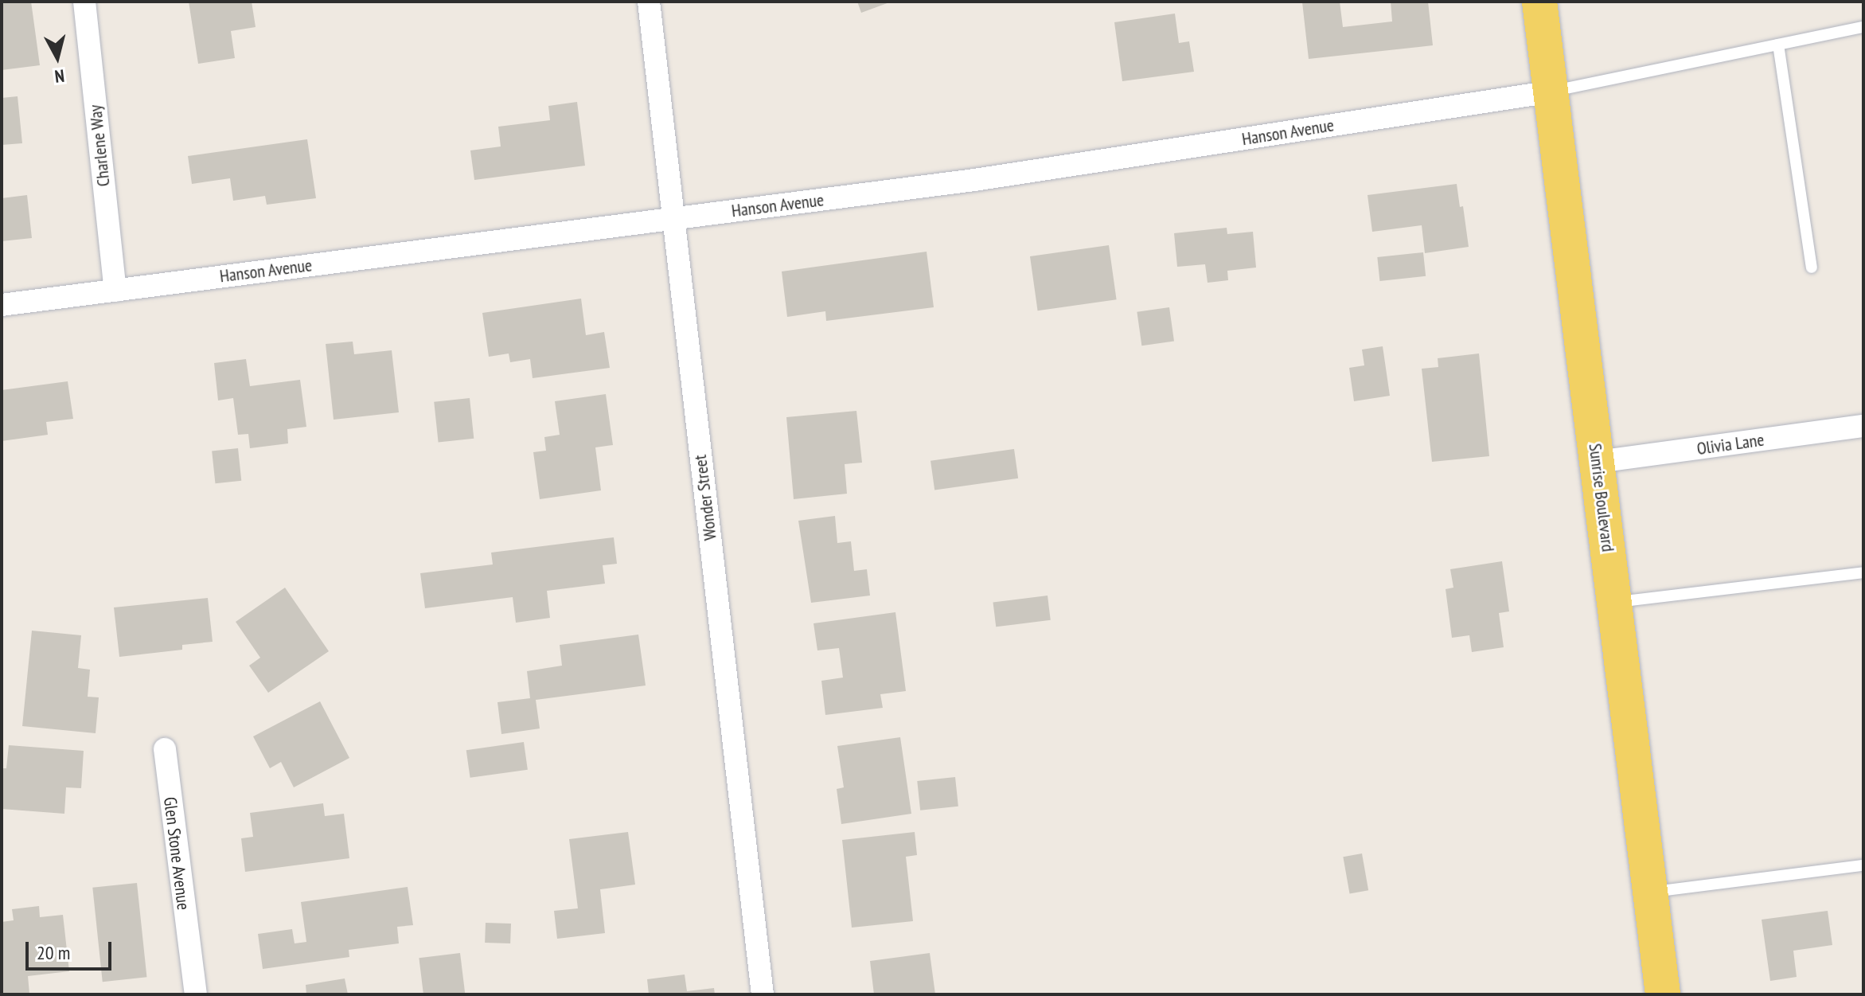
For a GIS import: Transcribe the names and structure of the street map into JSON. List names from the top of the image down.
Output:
{
  "streets": {
    "main road": ["Sunrise Boulevard"],
    "street": [
      "Hanson Avenue",
      "Charlene Way",
      "Olivia Lane",
      "Wonder Street",
      "Glen Stone Avenue"
    ]
  },
  "crossings": [
    ["Hanson Avenue", "Charlene Way"],
    ["Hanson Avenue", "Wonder Street"],
    ["Hanson Avenue", "Sunrise Boulevard"],
    ["Olivia Lane", "Sunrise Boulevard"]
  ],
  "scale_bar": "20 m",
  "north": "bottom"
}
